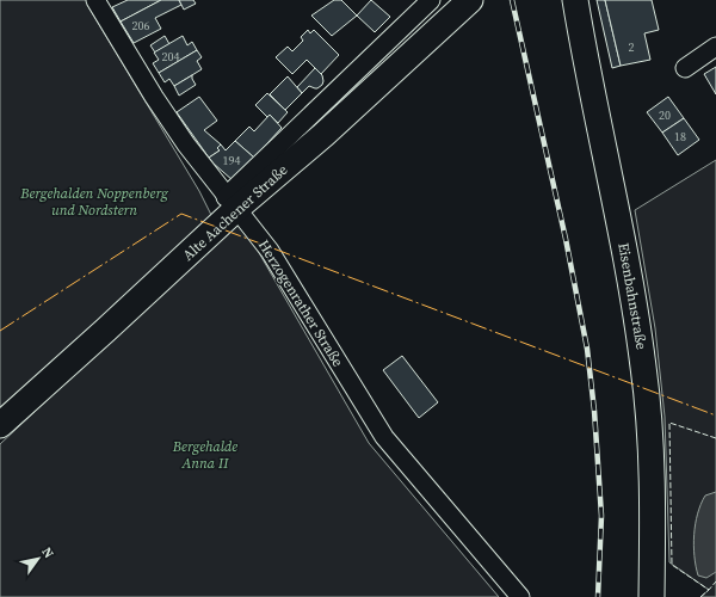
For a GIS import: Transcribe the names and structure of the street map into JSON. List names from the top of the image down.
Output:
{
  "streets": {
    "street": ["Alte Aachener Straße", "Eisenbahnstraße", "Herzogenrather Straße"]
  },
  "crossings": [
    ["Alte Aachener Straße", "Herzogenrather Straße"]
  ],
  "parks": ["Bergehalden Noppenberg und Nordstern", "Bergehalde Anna II"],
  "house_numbers": [
    "206",
    "2",
    "204",
    "20",
    "18",
    "194"
  ],
  "north": "top right"
}
